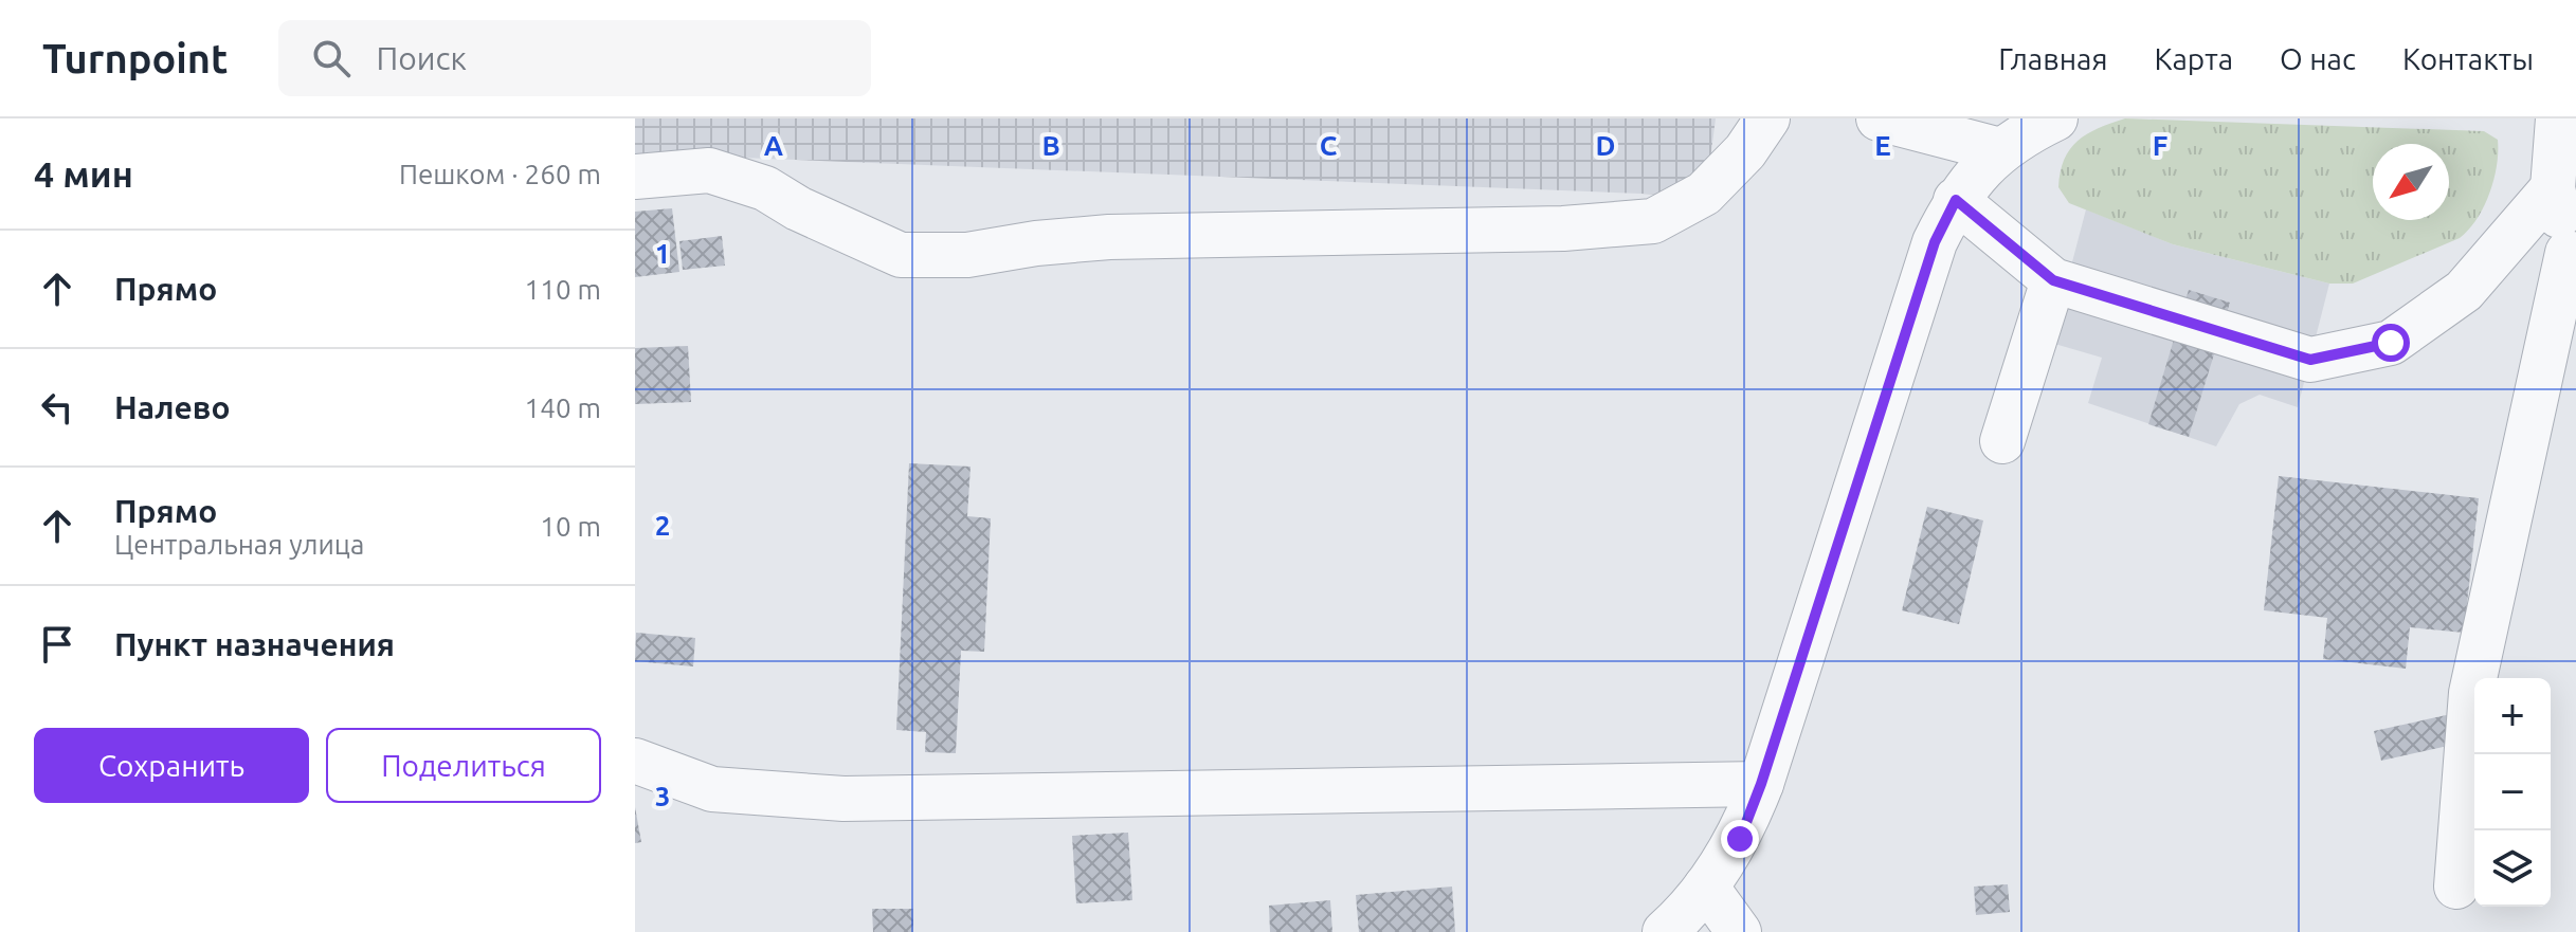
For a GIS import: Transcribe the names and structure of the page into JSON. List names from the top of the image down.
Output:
{
  "north": "bottom left",
  "page": {
    "header": "Turnpoint",
    "search": "Поиск",
    "nav": [
      "Главная",
      "Карта",
      "О нас",
      "Контакты"
    ],
    "heading": ["4 мин", "Пешком · 260 m"],
    "list": [
      ["Прямо", "110 m"],
      ["Налево", "140 m"],
      ["Прямо", "Центральная улица", "10 m"],
      "Пункт назначения"
    ],
    "map_buttons": ["+", "−"],
    "buttons": ["Сохранить", "Поделиться"]
  },
  "grid": {
    "columns": [
      "A",
      "B",
      "C",
      "D",
      "E",
      "F"
    ],
    "rows": ["1", "2", "3"]
  }
}
